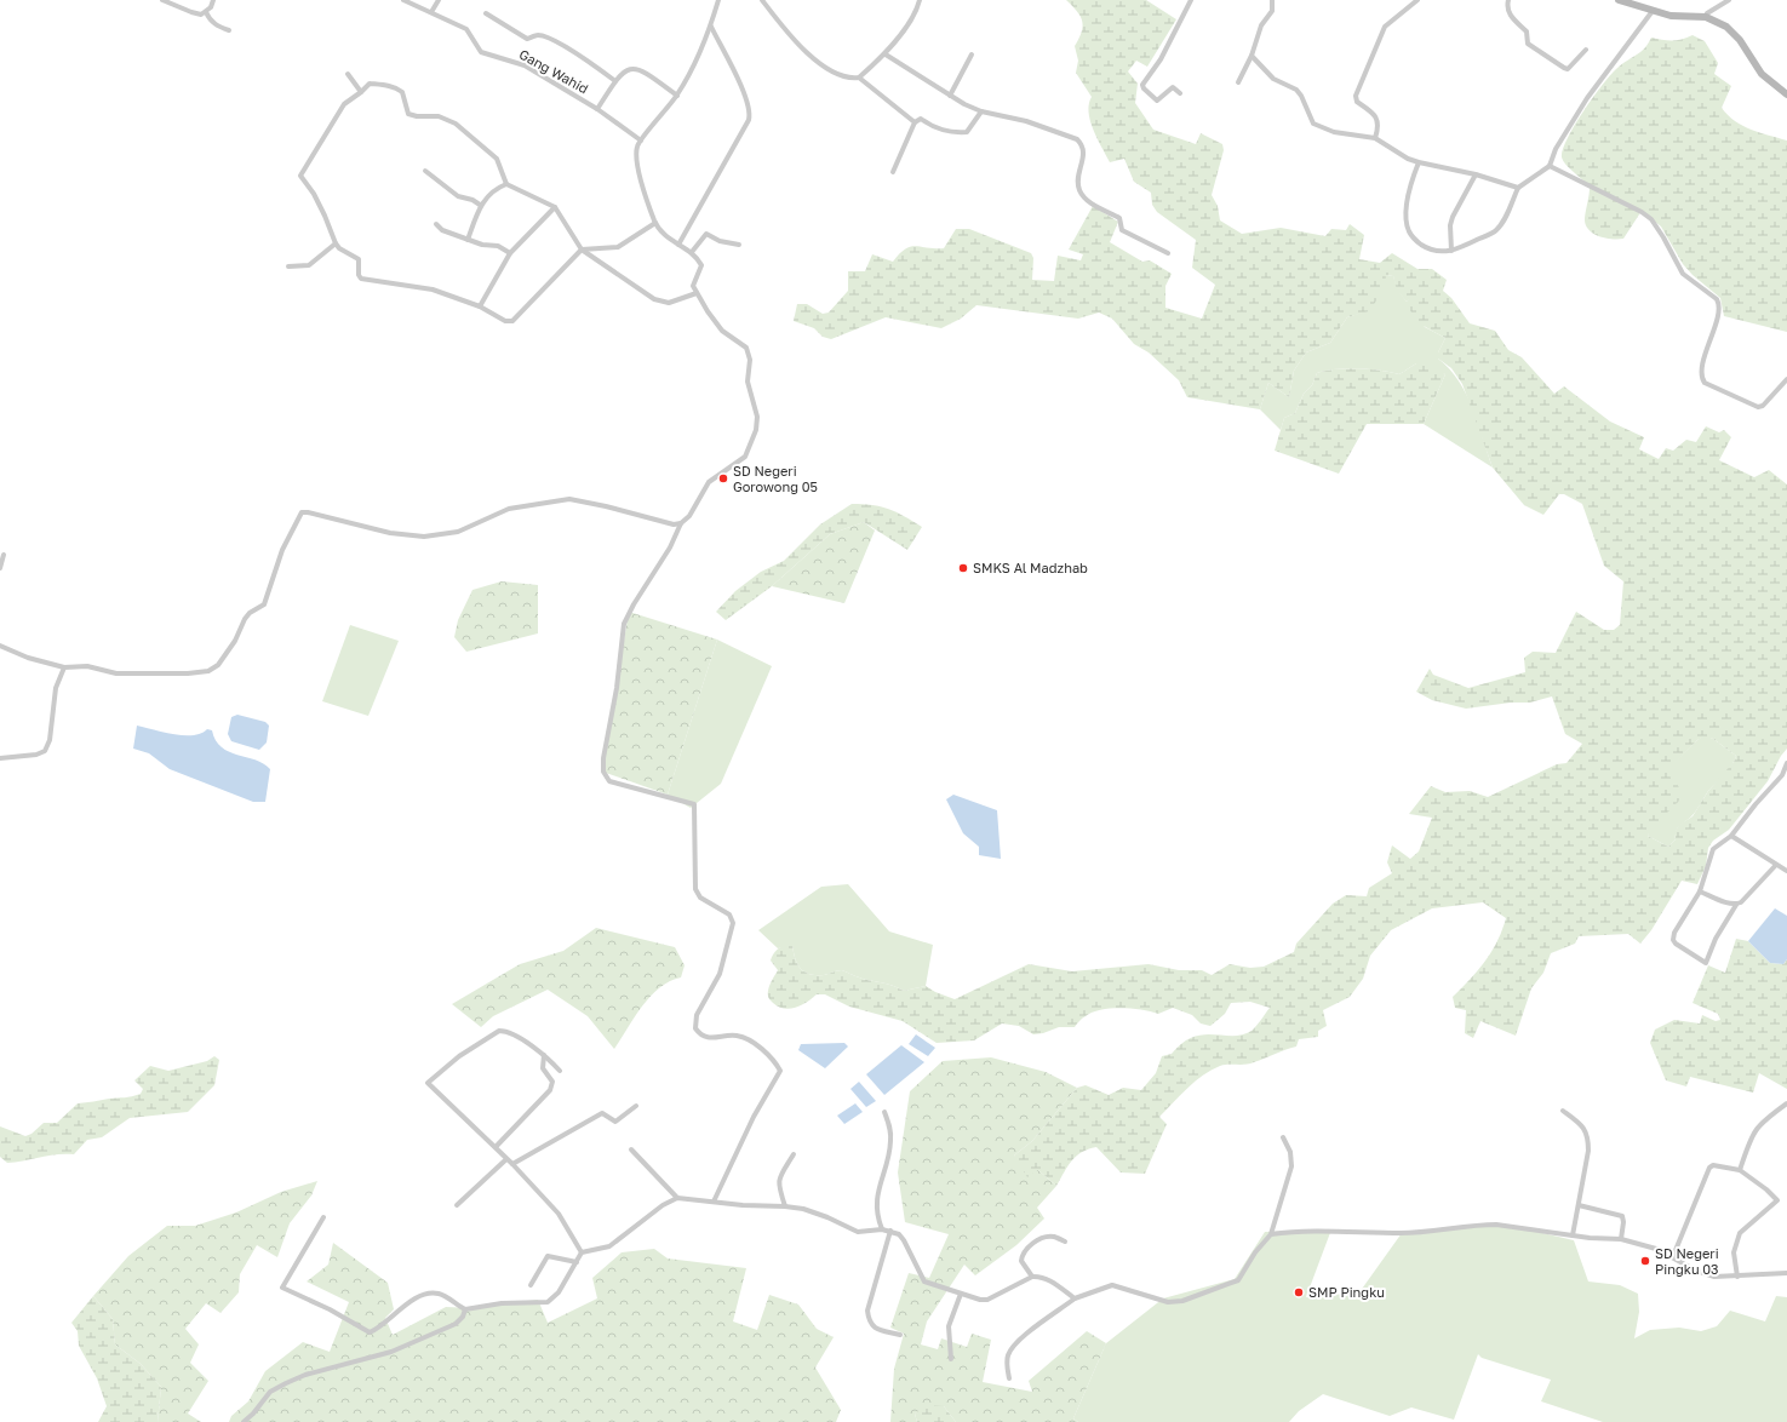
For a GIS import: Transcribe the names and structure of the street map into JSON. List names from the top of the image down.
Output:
{
  "streets": {
    "street": ["Gang Wahid"]
  },
  "places": [
    "SD Negeri Gorowong 05",
    "SMKS Al Madzhab",
    "SD Negeri Pingku 03",
    "SMP Pingku"
  ]
}
